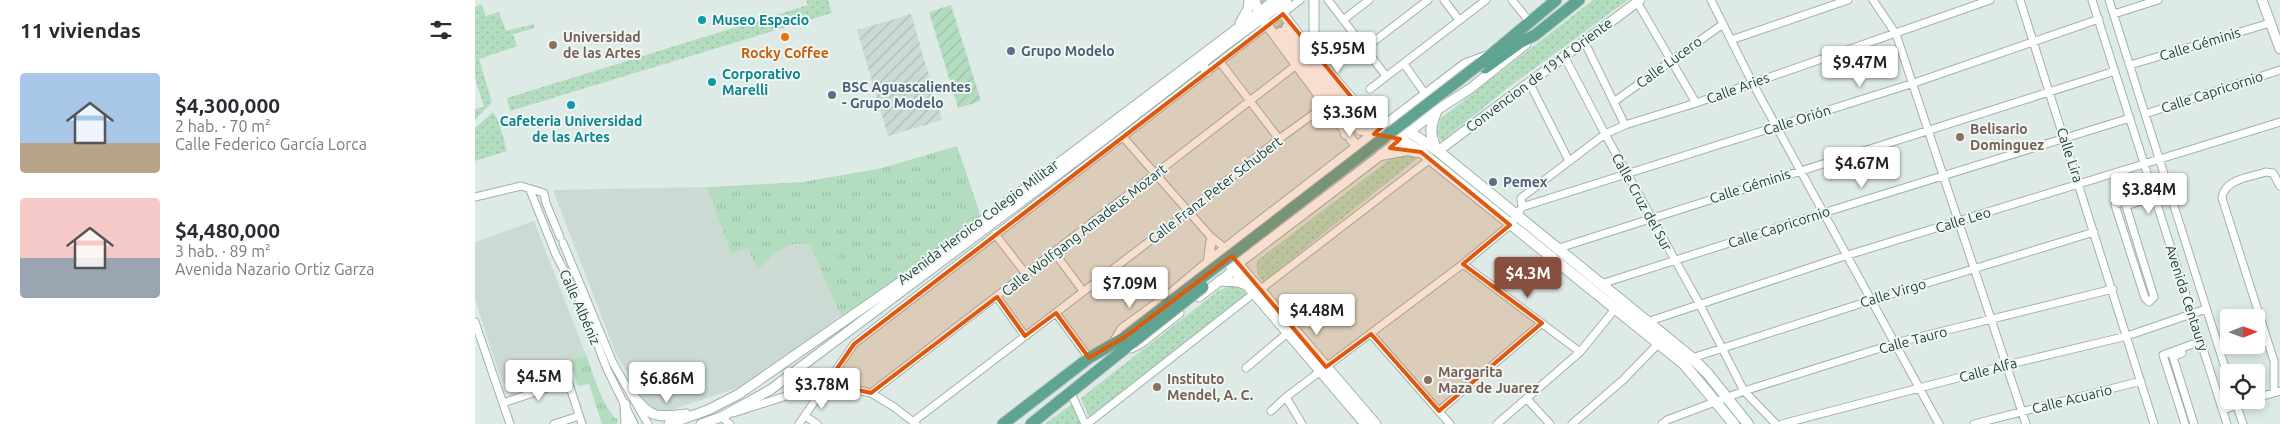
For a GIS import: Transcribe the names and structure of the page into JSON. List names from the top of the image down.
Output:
{
  "streets": {
    "street": [
      "Calle Géminis",
      "Calle Lucero",
      "Convencion de 1914 Oriente",
      "Calle Aries",
      "Calle Capricornio",
      "Calle Orión",
      "Calle Lira",
      "Calle Franz Peter Schubert",
      "Calle Cruz del Sur",
      "Calle Leo",
      "Avenida Heroico Colegio Militar",
      "Calle Wolfgang Amadeus Mozart",
      "Calle Virgo",
      "Avenida Centaury",
      "Calle Albéniz",
      "Calle Tauro",
      "Calle Alfa",
      "Calle Acuario"
    ]
  },
  "crossings": [
    ["Calle Géminis", "Calle Lira"],
    ["Calle Géminis", "Calle Cruz del Sur"],
    ["Calle Géminis", "Avenida Centaury"],
    ["Convencion de 1914 Oriente", "Calle Cruz del Sur"],
    ["Calle Aries", "Calle Orión"],
    ["Calle Aries", "Calle Cruz del Sur"],
    ["Calle Capricornio", "Calle Lira"],
    ["Calle Capricornio", "Calle Cruz del Sur"],
    ["Calle Capricornio", "Avenida Centaury"],
    ["Calle Orión", "Calle Lira"],
    ["Calle Orión", "Calle Cruz del Sur"],
    ["Calle Orión", "Avenida Centaury"],
    ["Calle Lira", "Calle Leo"],
    ["Calle Lira", "Calle Virgo"],
    ["Calle Lira", "Calle Tauro"],
    ["Calle Lira", "Calle Alfa"],
    ["Calle Lira", "Calle Acuario"],
    ["Calle Cruz del Sur", "Calle Leo"],
    ["Calle Cruz del Sur", "Calle Virgo"],
    ["Calle Cruz del Sur", "Calle Tauro"],
    ["Calle Leo", "Avenida Centaury"],
    ["Avenida Centaury", "Calle Alfa"]
  ],
  "places": [
    "Museo Espacio",
    "Rocky Coffee",
    "Universidad de las Artes",
    "Grupo Modelo",
    "Corporativo Marelli",
    "BSC Aguascalientes - Grupo Modelo",
    "Cafeteria Universidad de las Artes",
    "Belisario Dominguez",
    "Pemex",
    "Margarita Maza de Juarez",
    "Instituto Mendel, A. C."
  ],
  "north": "right",
  "page": {
    "heading": "11 viviendas",
    "price": [
      "$5.95M",
      "$9.47M",
      "$3.36M",
      "$4.67M",
      "$3.84M",
      "$4.3M",
      "$7.09M",
      "$4.48M",
      "$4.5M",
      "$6.86M",
      "$3.78M"
    ],
    "list": [
      {
        "name": "$4,300,000",
        "note": "2 hab. · 70 m² · Calle Federico García Lorca"
      },
      {
        "name": "$4,480,000",
        "note": "3 hab. · 89 m² · Avenida Nazario Ortiz Garza"
      }
    ]
  }
}
